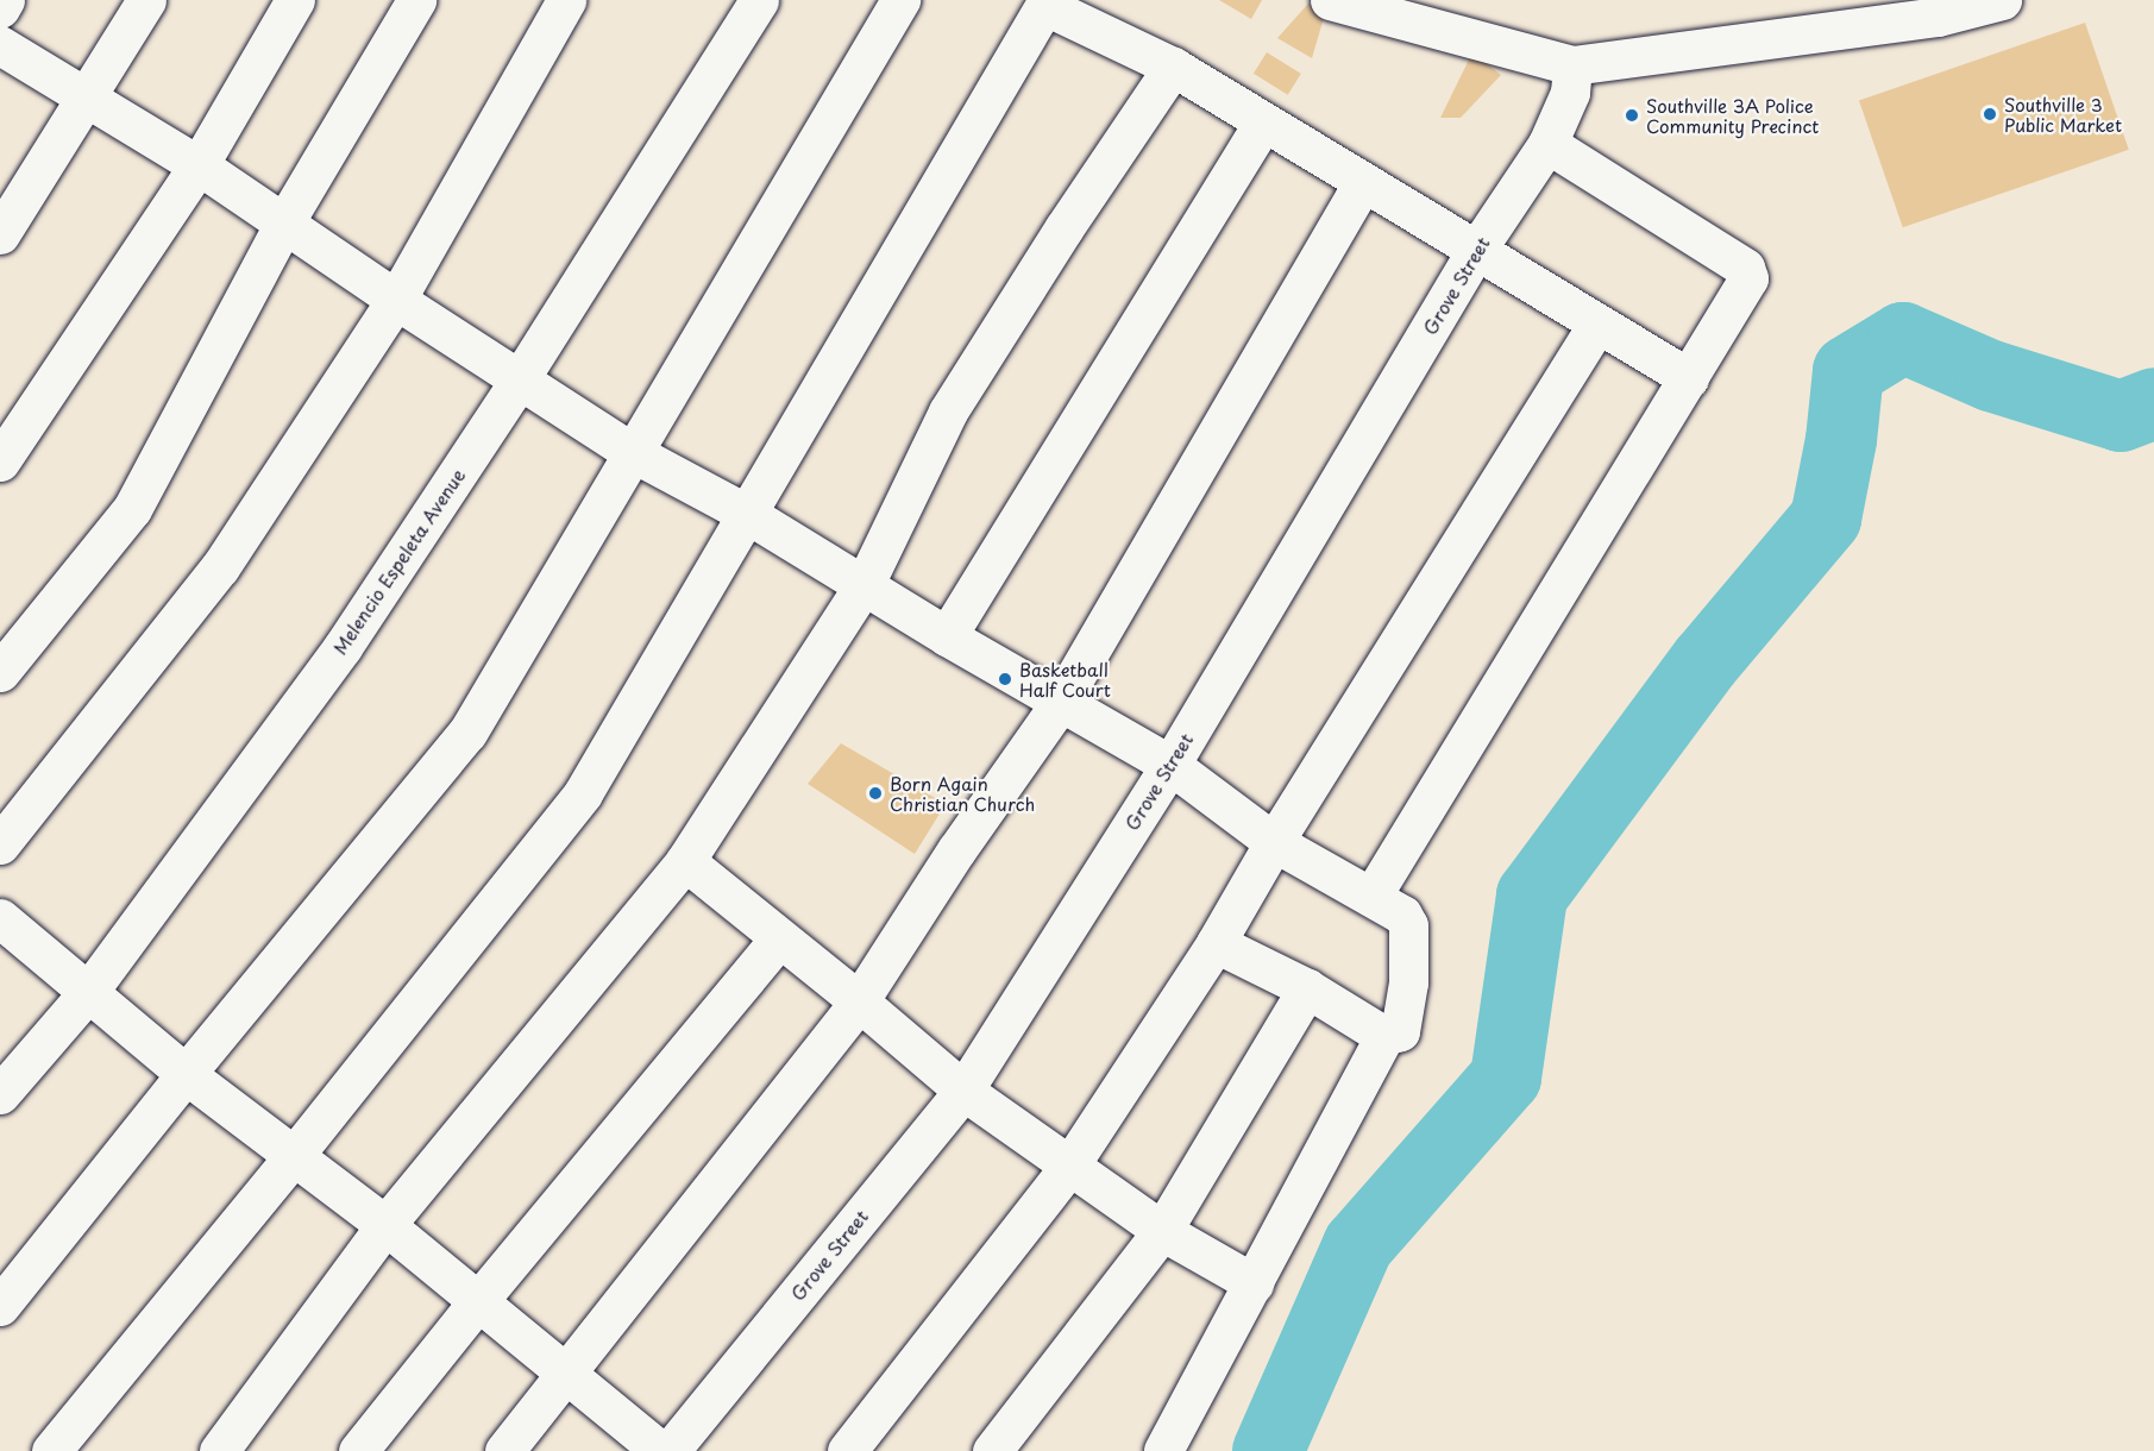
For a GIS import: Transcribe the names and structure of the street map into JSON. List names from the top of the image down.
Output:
{
  "streets": {
    "street": ["Grove Street", "Melencio Espeleta Avenue"]
  },
  "places": [
    "Southville 3 Public Market",
    "Southville 3A Police Community Precinct",
    "Basketball Half Court",
    "Born Again Christian Church"
  ]
}
